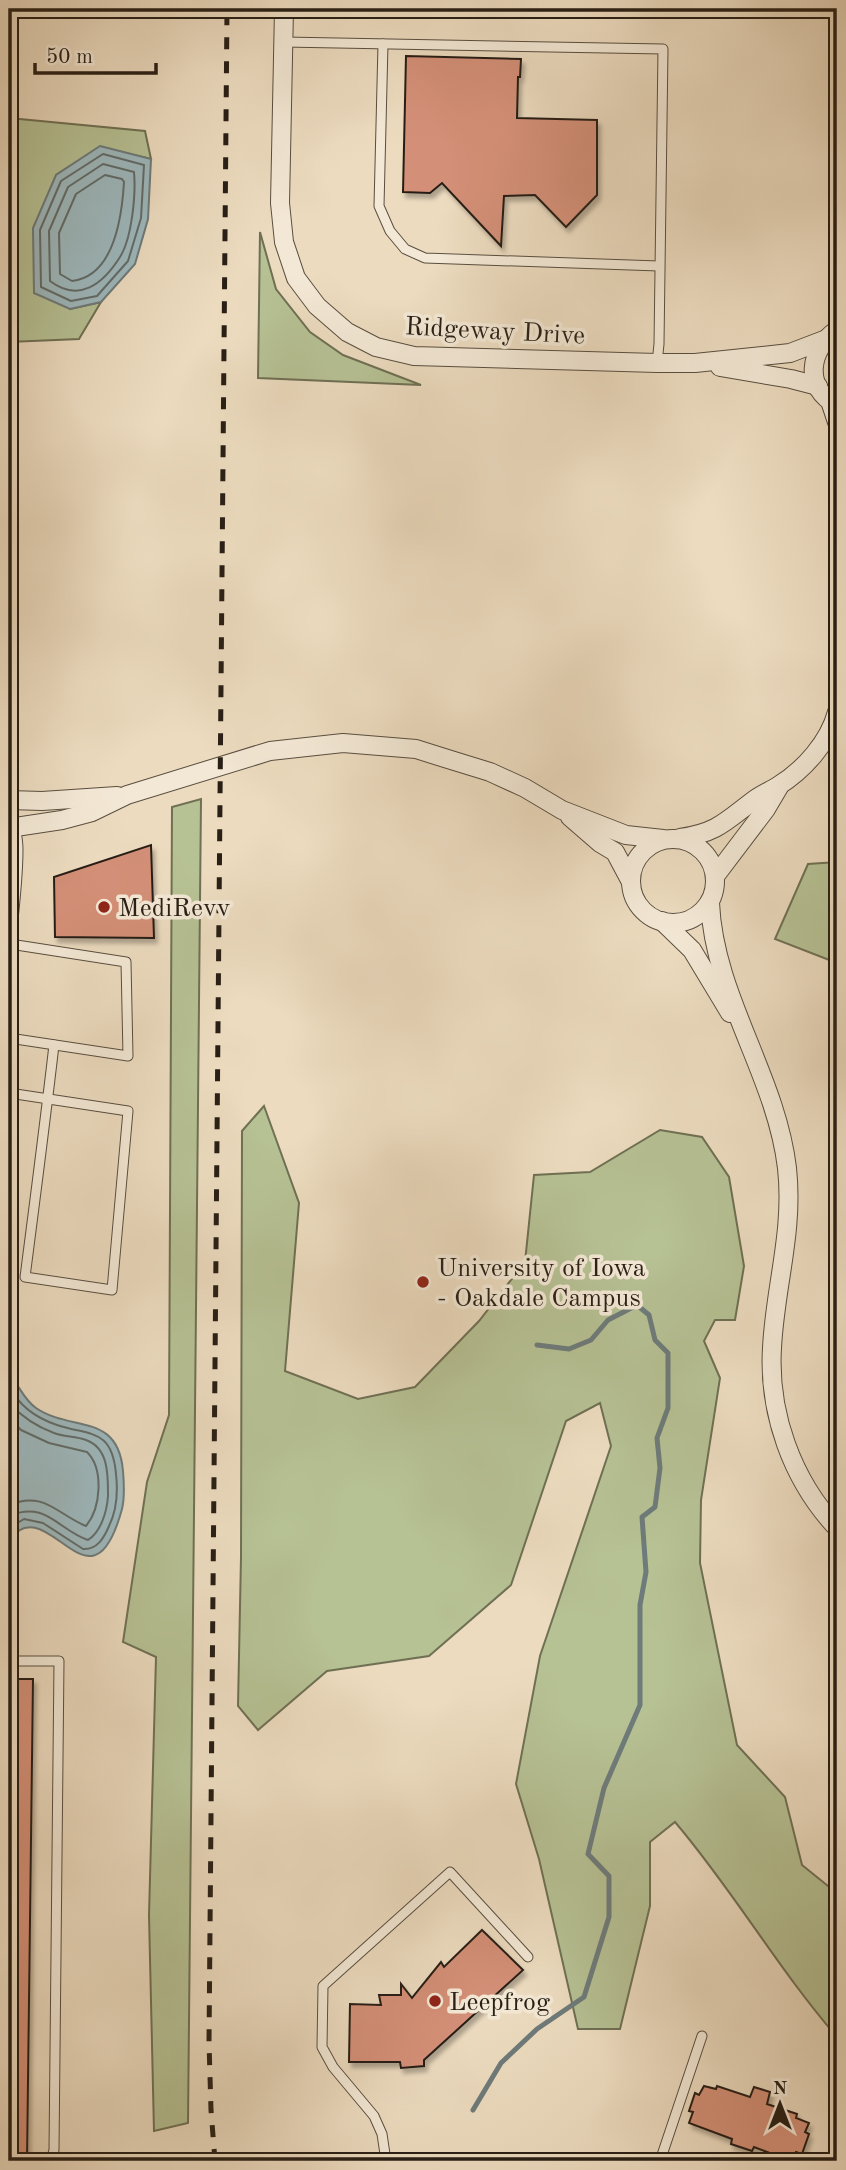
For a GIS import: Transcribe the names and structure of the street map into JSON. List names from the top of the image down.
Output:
{
  "streets": {
    "street": ["Ridgeway Drive"]
  },
  "places": ["MediRevv", "University of Iowa - Oakdale Campus", "Leepfrog"],
  "scale_bar": "50 m",
  "north": "top"
}
